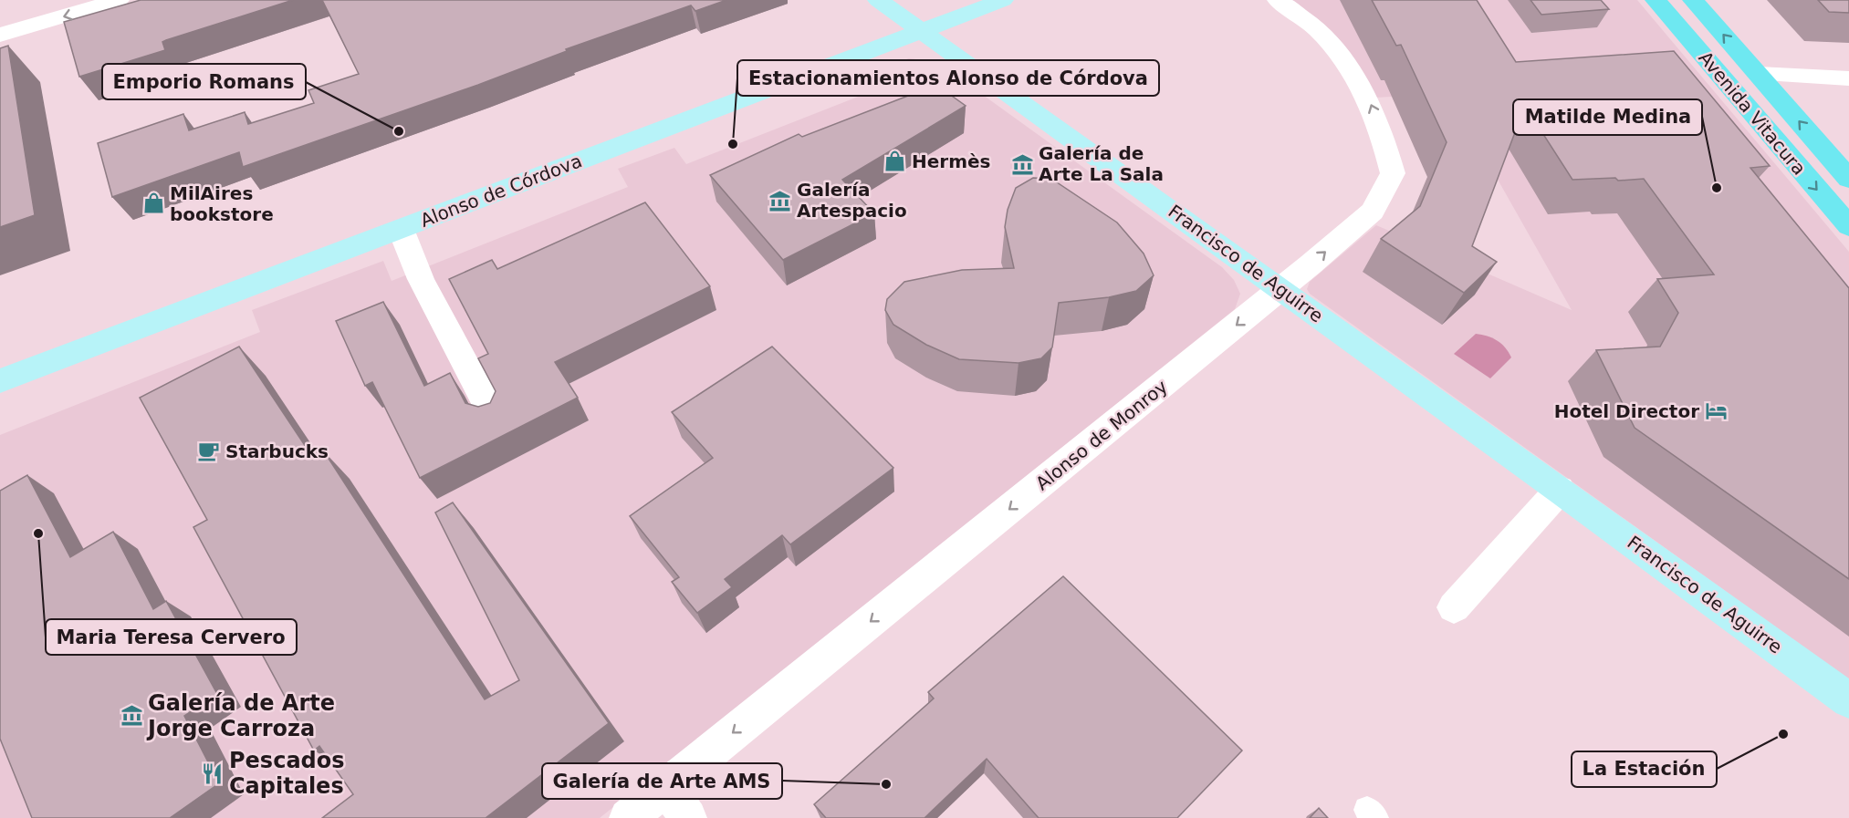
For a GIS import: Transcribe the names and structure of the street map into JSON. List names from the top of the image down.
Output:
{
  "streets": {
    "main road": ["Avenida Vitacura"],
    "street": ["Alonso de Córdova", "Francisco de Aguirre", "Alonso de Monroy"]
  },
  "crossings": [
    ["Alonso de Córdova", "Francisco de Aguirre"],
    ["Francisco de Aguirre", "Alonso de Monroy"]
  ],
  "places": {
    "other": [
      "Emporio Romans",
      "Estacionamientos Alonso de Córdova",
      "Matilde Medina",
      "Maria Teresa Cervero",
      "La Estación",
      "Galería de Arte AMS"
    ],
    "shop": ["Hermès", "MilAires bookstore"],
    "museum": ["Galería de Arte La Sala", "Galería Artespacio", "Galería de Arte Jorge Carroza"],
    "hotel": ["Hotel Director"],
    "cafe": ["Starbucks"],
    "restaurant": ["Pescados Capitales"]
  }
}
